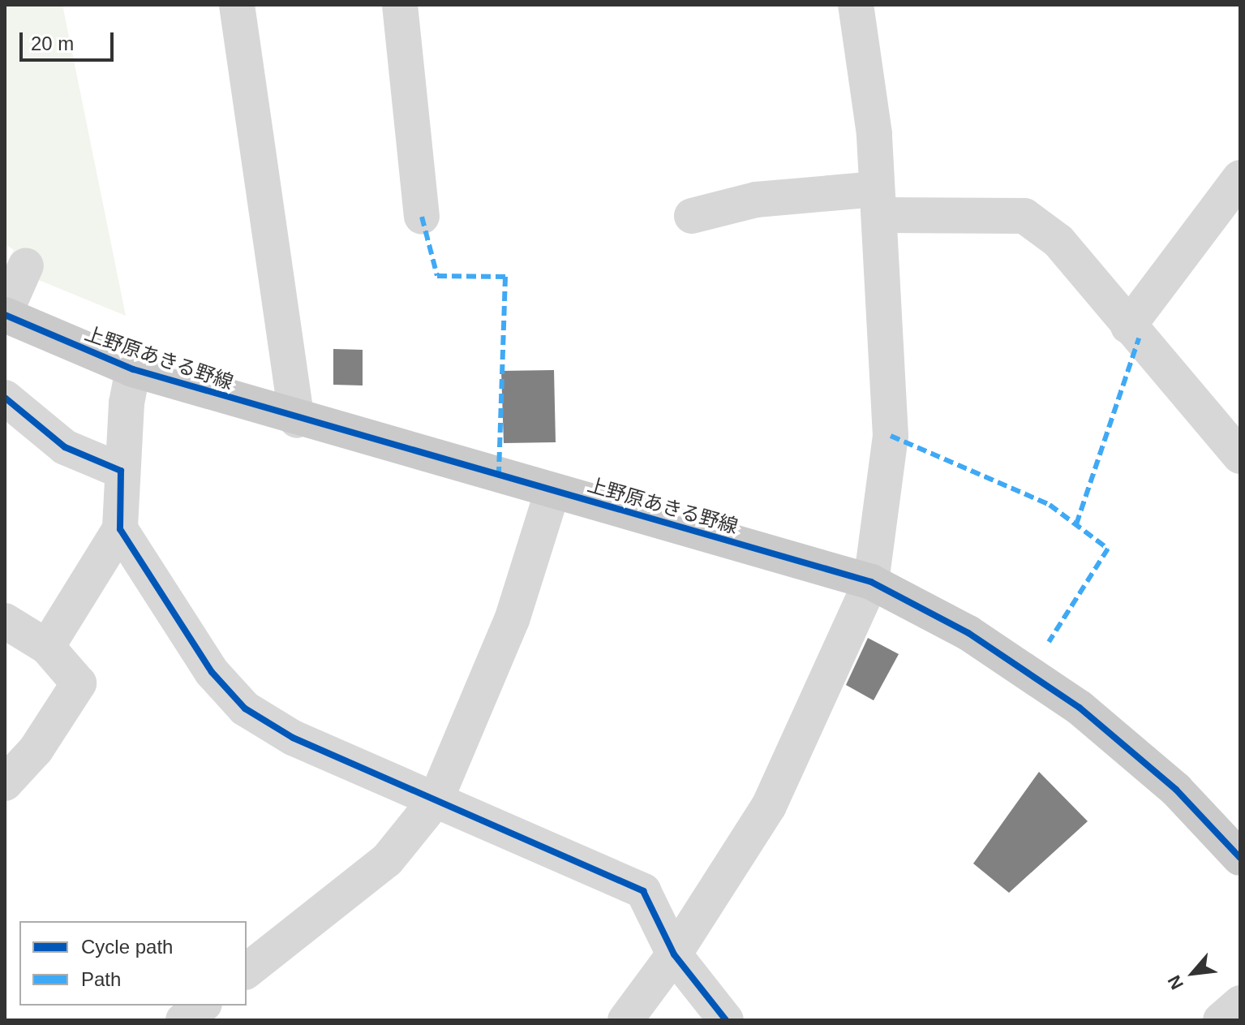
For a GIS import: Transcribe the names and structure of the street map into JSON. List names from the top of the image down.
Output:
{
  "streets": {
    "main road": ["上野原あきる野線"]
  },
  "legend": ["Cycle path", "Path"],
  "scale_bar": "20 m",
  "north": "bottom left"
}
